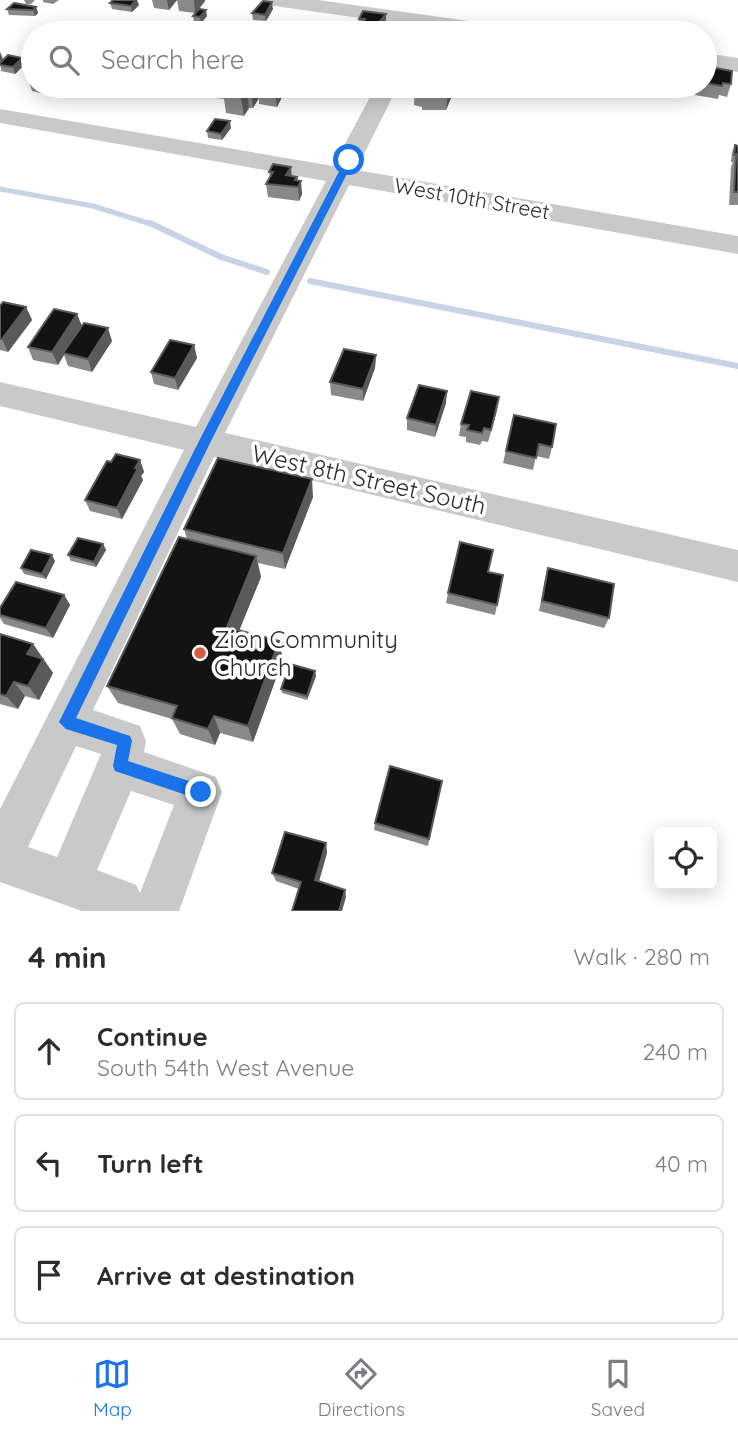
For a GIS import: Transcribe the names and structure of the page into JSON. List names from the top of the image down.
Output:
{
  "streets": {
    "street": ["West 10th Street", "West 8th Street South"]
  },
  "places": ["Zion Community Church"],
  "page": {
    "search": "Search here",
    "heading": ["4 min", "Walk · 280 m"],
    "list": [
      ["Continue", "South 54th West Avenue", "240 m"],
      ["Turn left", "40 m"],
      "Arrive at destination"
    ],
    "nav": ["Map", "Directions", "Saved"]
  }
}
